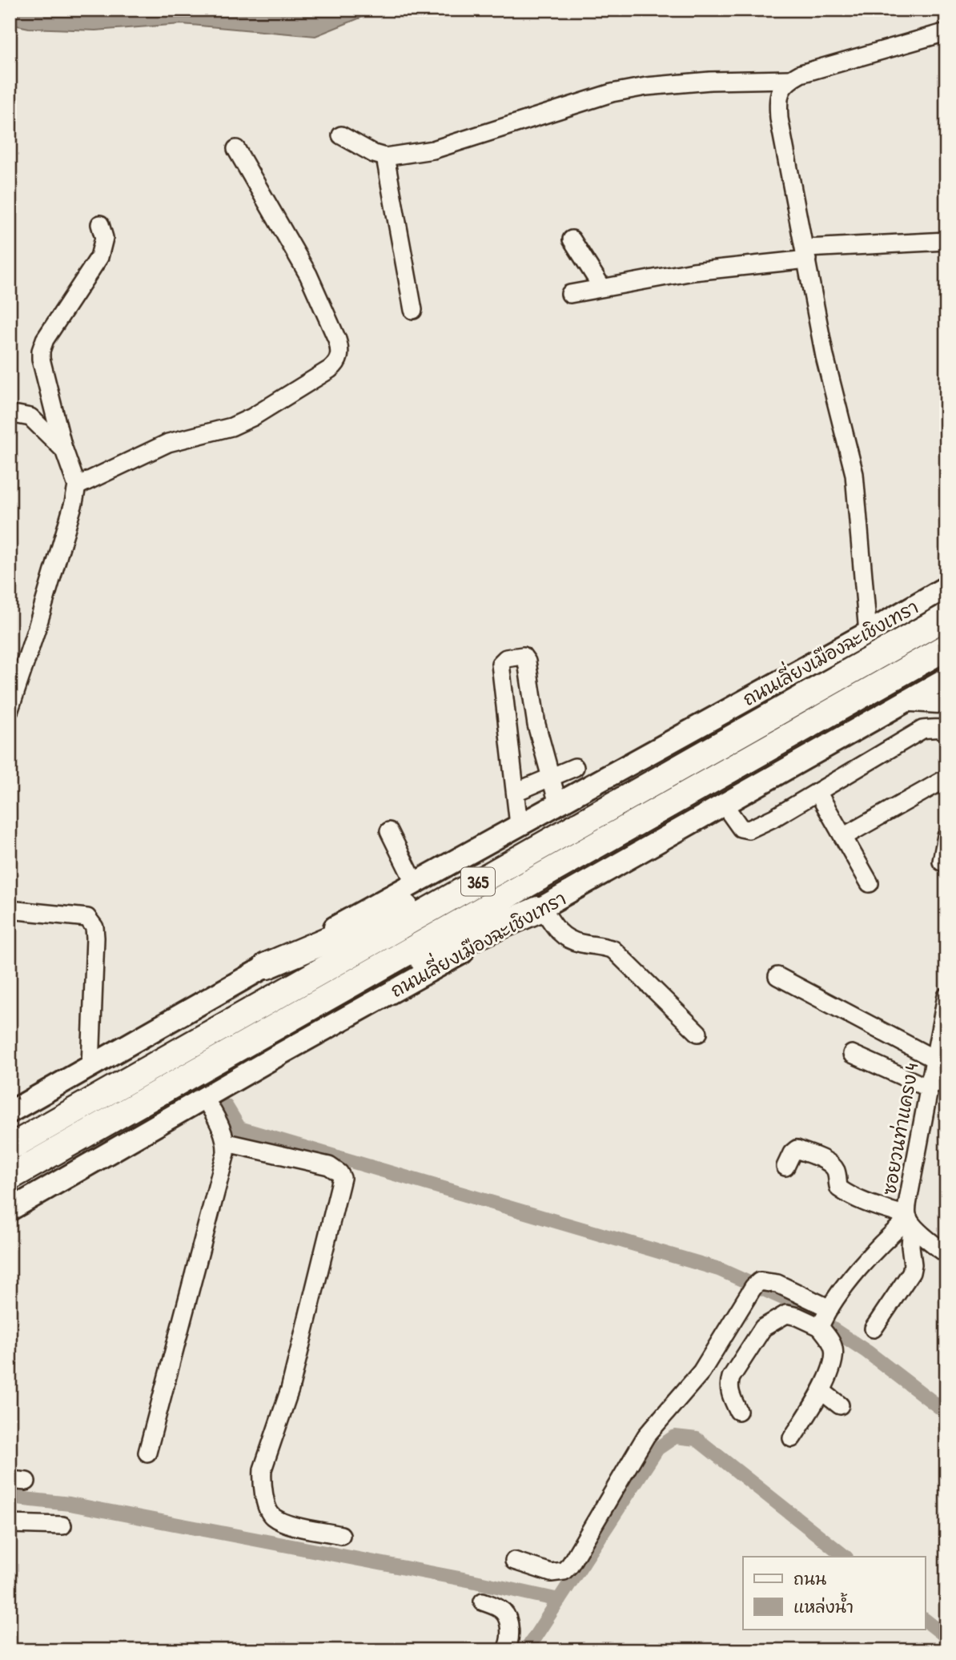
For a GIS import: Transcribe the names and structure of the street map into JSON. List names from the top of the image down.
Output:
{
  "streets": {
    "highway": ["ถนนเลี่ยงเมืองฉะเชิงเทรา", "365"],
    "street": ["ซอยวนท่าแครง 4"]
  },
  "legend": ["ถนน", "แหล่งน้ำ"]
}
